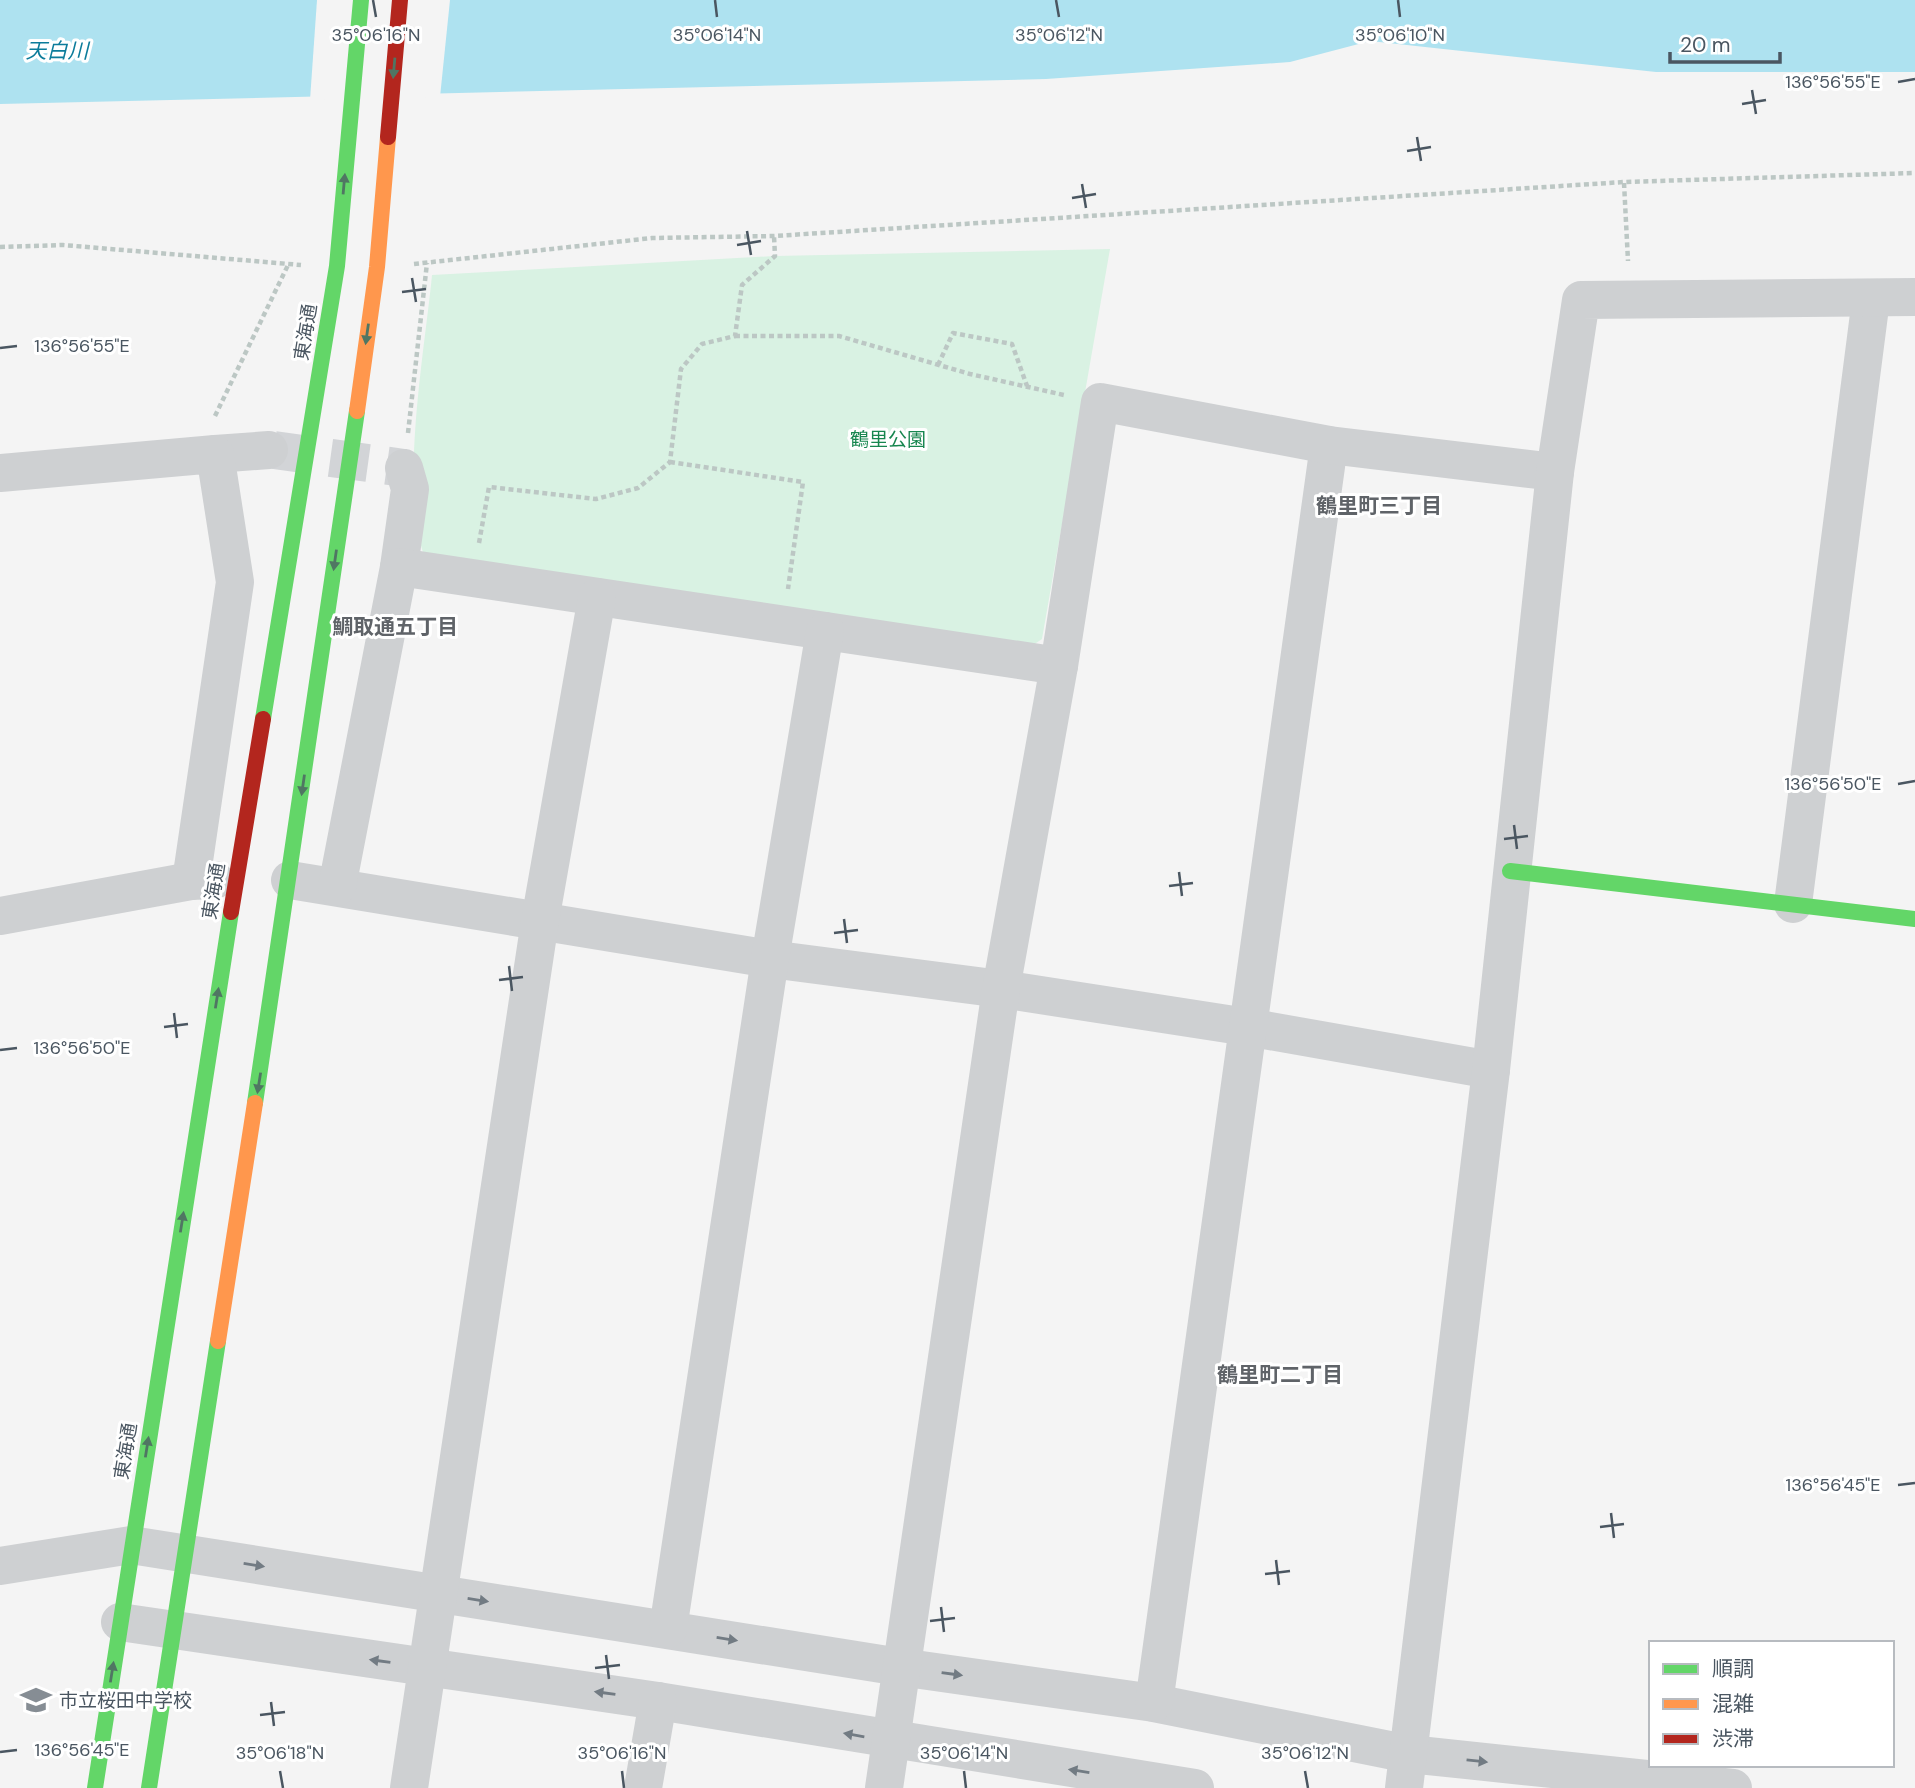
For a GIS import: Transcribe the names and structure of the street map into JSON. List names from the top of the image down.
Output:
{
  "streets": {
    "main road": ["東海通"]
  },
  "districts": ["鶴里町三丁目", "鯛取通五丁目", "鶴里町二丁目"],
  "water": ["天白川"],
  "parks": ["鶴里公園"],
  "places": {
    "school or university": ["市立桜田中学校"]
  },
  "legend": ["順調", "混雑", "渋滞"],
  "scale_bar": "20 m",
  "coordinates": [
    "35°06'16\"N",
    "35°06'14\"N",
    "35°06'12\"N",
    "35°06'10\"N",
    "136°56'55\"E",
    "136°56'50\"E",
    "136°56'45\"E",
    "35°06'18\"N"
  ]
}
